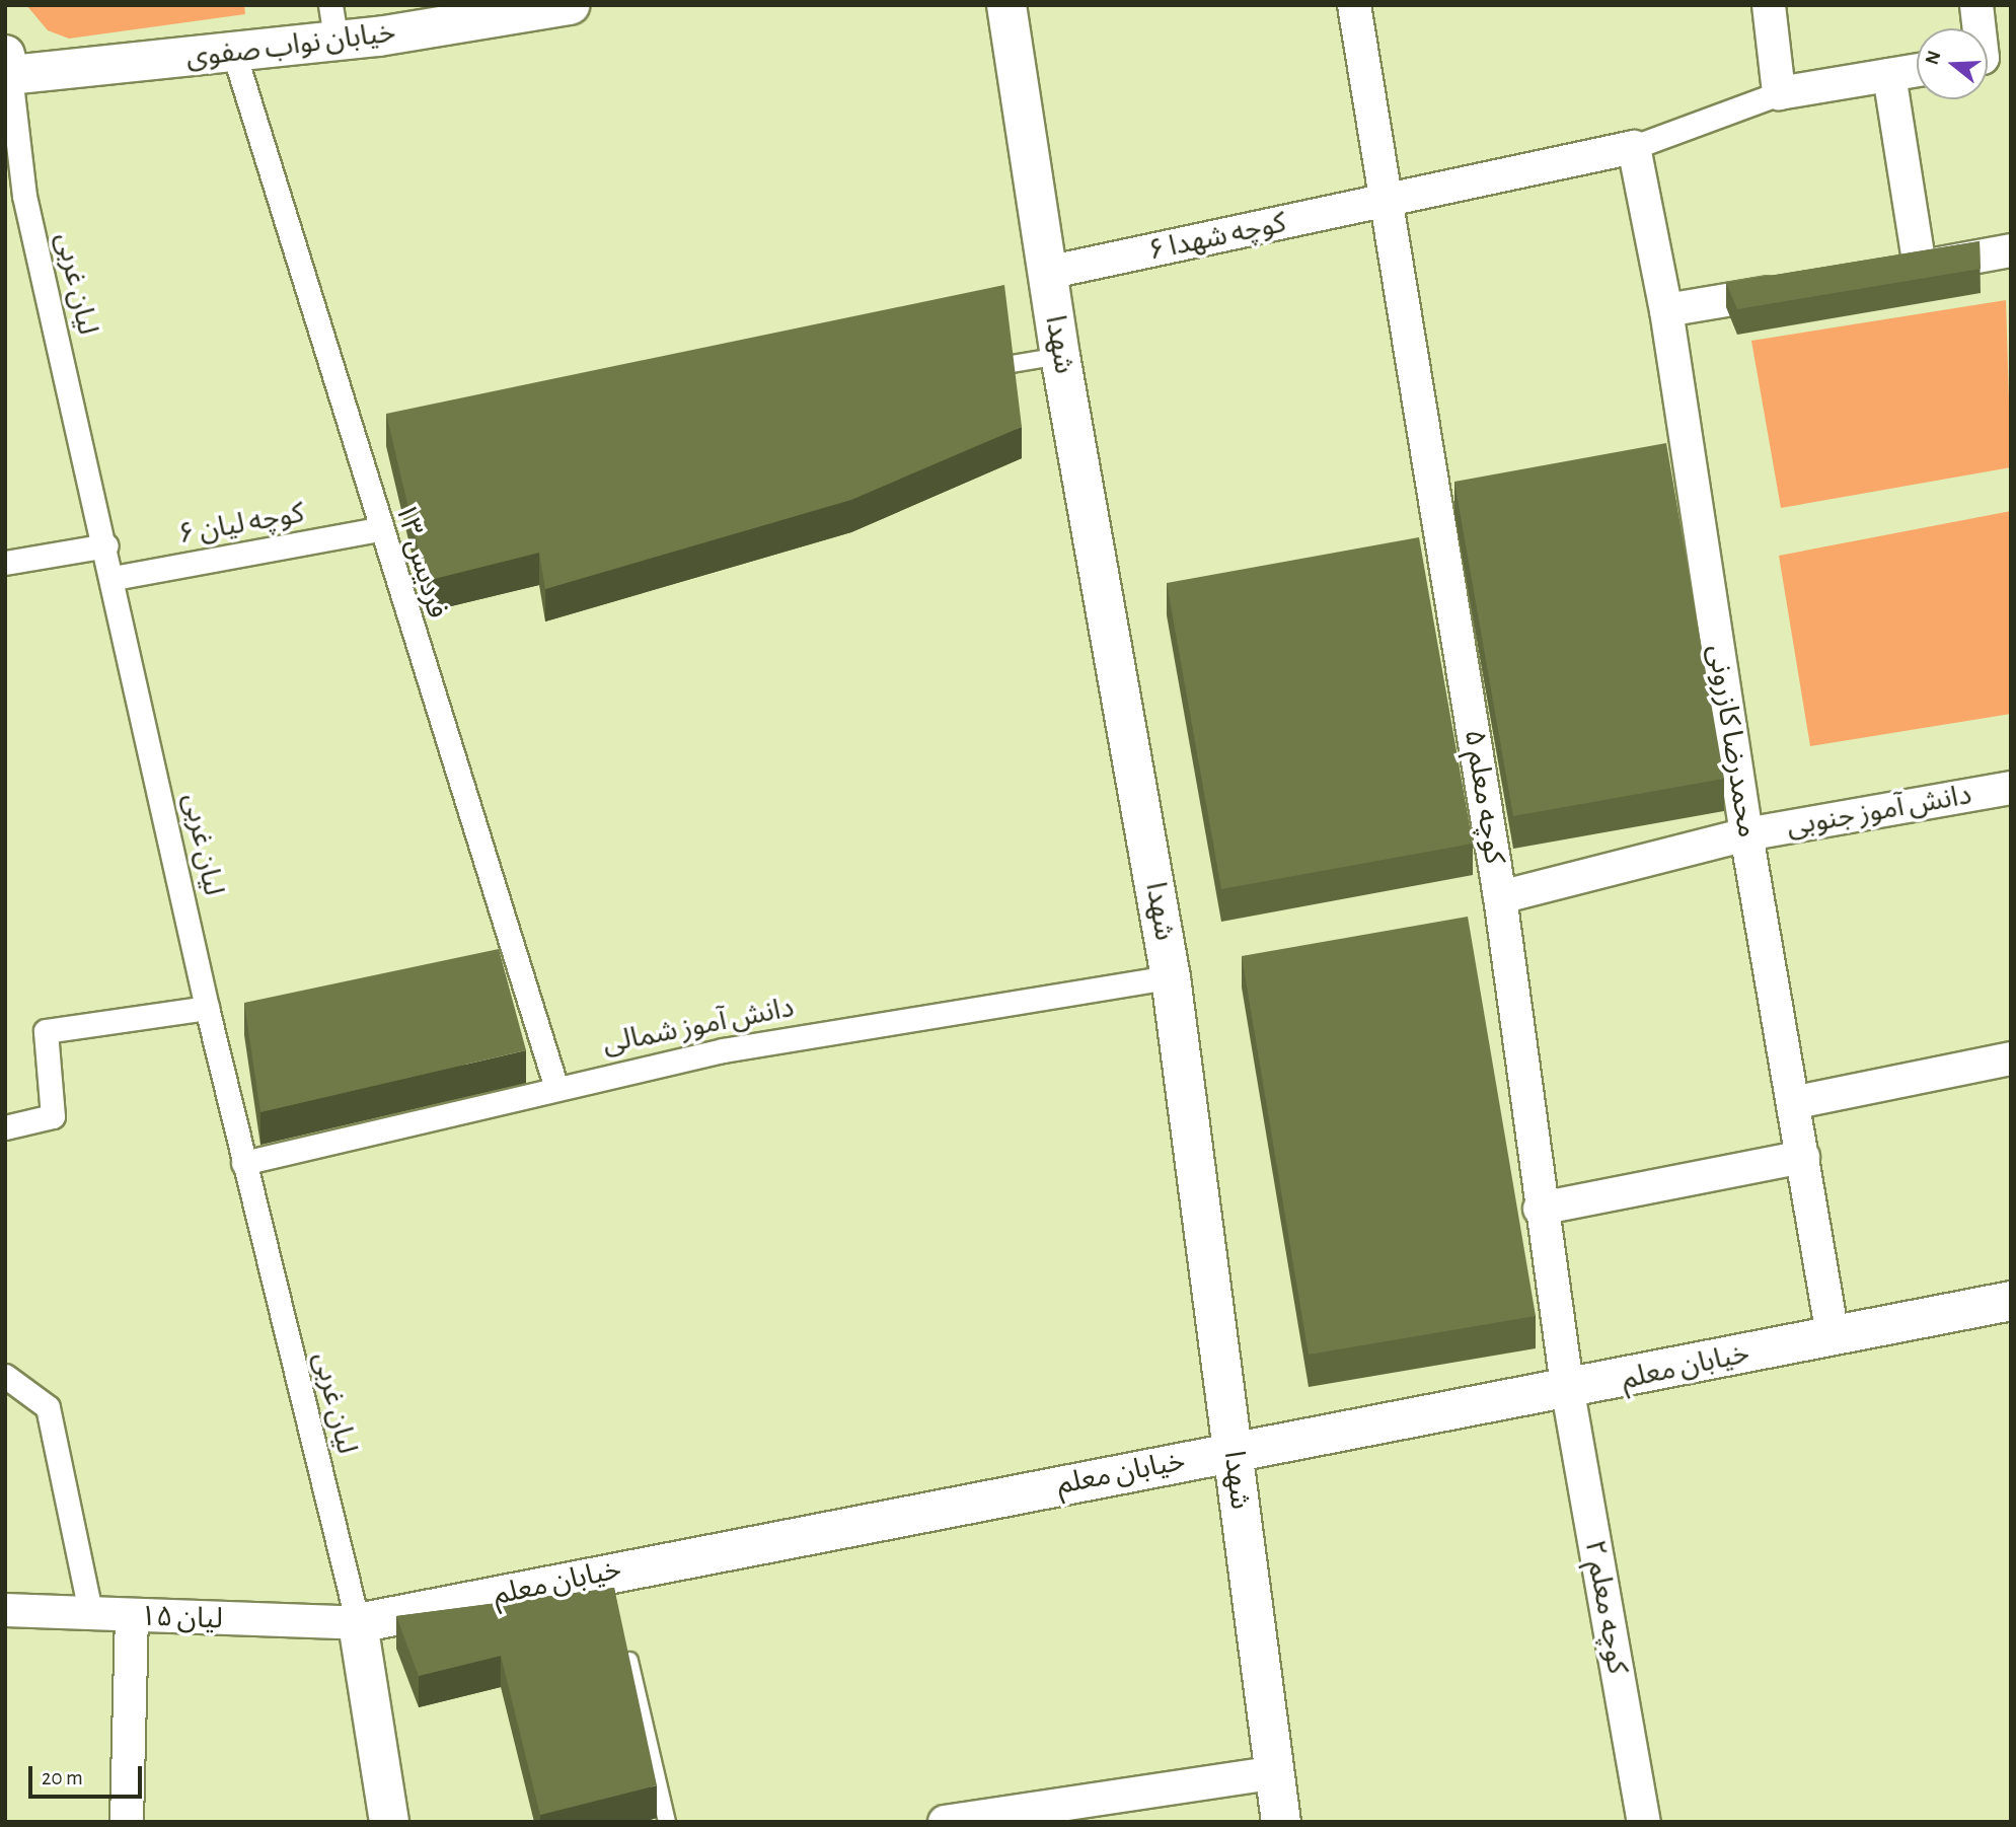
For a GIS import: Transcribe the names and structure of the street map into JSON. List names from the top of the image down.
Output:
{
  "streets": {
    "street": [
      "خیابان نواب صفوی",
      "کوچه شهدا ۶",
      "لیان غربی",
      "شهدا",
      "کوچه لیان ۶",
      "فردیس ۱۳",
      "محمدرضا کازرونی",
      "کوچه معلم ۵",
      "دانش آموز جنوبی",
      "دانش آموز شمالی",
      "خیابان معلم",
      "کوچه معلم ۲",
      "لیان ۱۵"
    ]
  },
  "crossings": [
    ["خیابان نواب صفوی", "لیان غربی"],
    ["خیابان نواب صفوی", "فردیس ۱۳"],
    ["کوچه شهدا ۶", "شهدا"],
    ["کوچه شهدا ۶", "محمدرضا کازرونی"],
    ["کوچه شهدا ۶", "کوچه معلم ۵"],
    ["لیان غربی", "کوچه لیان ۶"],
    ["لیان غربی", "دانش آموز شمالی"],
    ["لیان غربی", "خیابان معلم"],
    ["لیان غربی", "لیان ۱۵"],
    ["شهدا", "دانش آموز شمالی"],
    ["شهدا", "خیابان معلم"],
    ["کوچه لیان ۶", "فردیس ۱۳"],
    ["فردیس ۱۳", "دانش آموز شمالی"],
    ["محمدرضا کازرونی", "دانش آموز جنوبی"],
    ["محمدرضا کازرونی", "خیابان معلم"],
    ["کوچه معلم ۵", "دانش آموز جنوبی"],
    ["کوچه معلم ۵", "خیابان معلم"],
    ["کوچه معلم ۵", "کوچه معلم ۲"],
    ["خیابان معلم", "کوچه معلم ۲"],
    ["خیابان معلم", "لیان ۱۵"]
  ],
  "scale_bar": "20 m",
  "north": "left"
}
